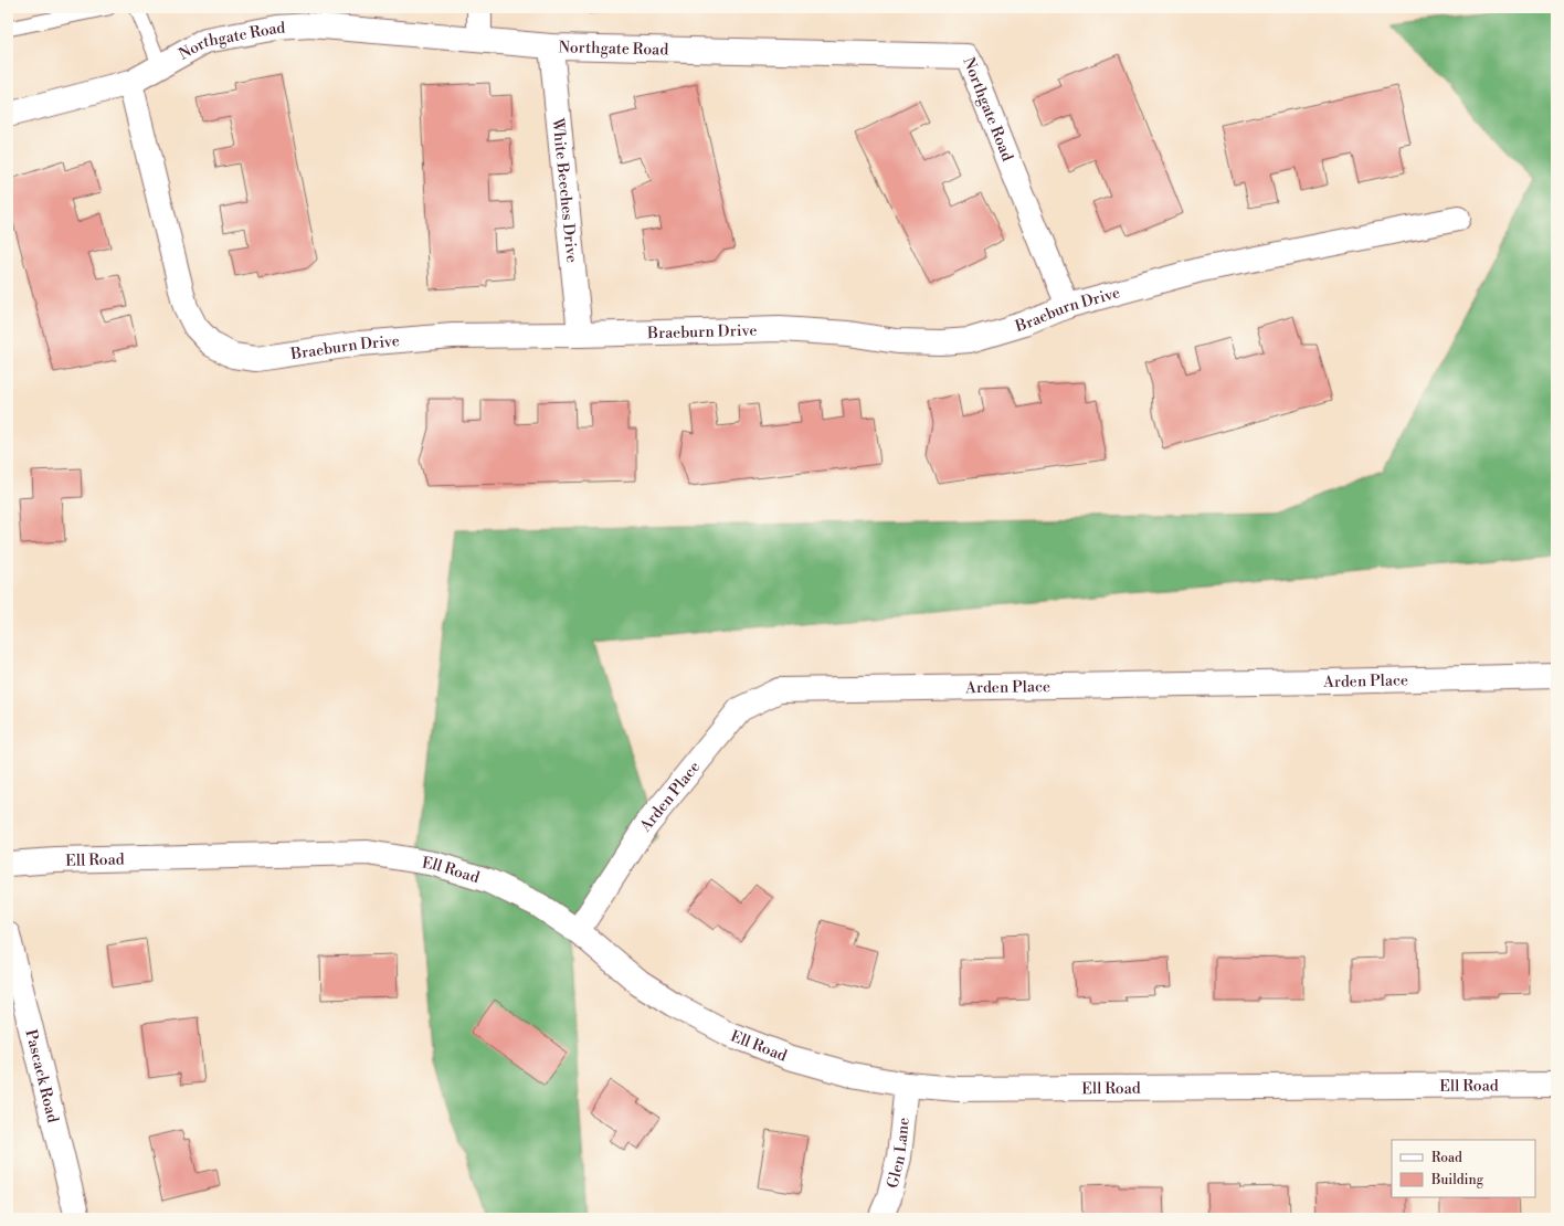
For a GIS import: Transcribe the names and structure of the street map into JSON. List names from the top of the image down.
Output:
{
  "streets": {
    "street": [
      "Northgate Road",
      "White Beeches Drive",
      "Braeburn Drive",
      "Arden Place",
      "Ell Road",
      "Pascack Road",
      "Glen Lane"
    ]
  },
  "crossings": [
    ["Northgate Road", "White Beeches Drive"],
    ["Northgate Road", "Braeburn Drive"],
    ["White Beeches Drive", "Braeburn Drive"],
    ["Arden Place", "Ell Road"],
    ["Ell Road", "Glen Lane"]
  ],
  "legend": ["Road", "Building"]
}
